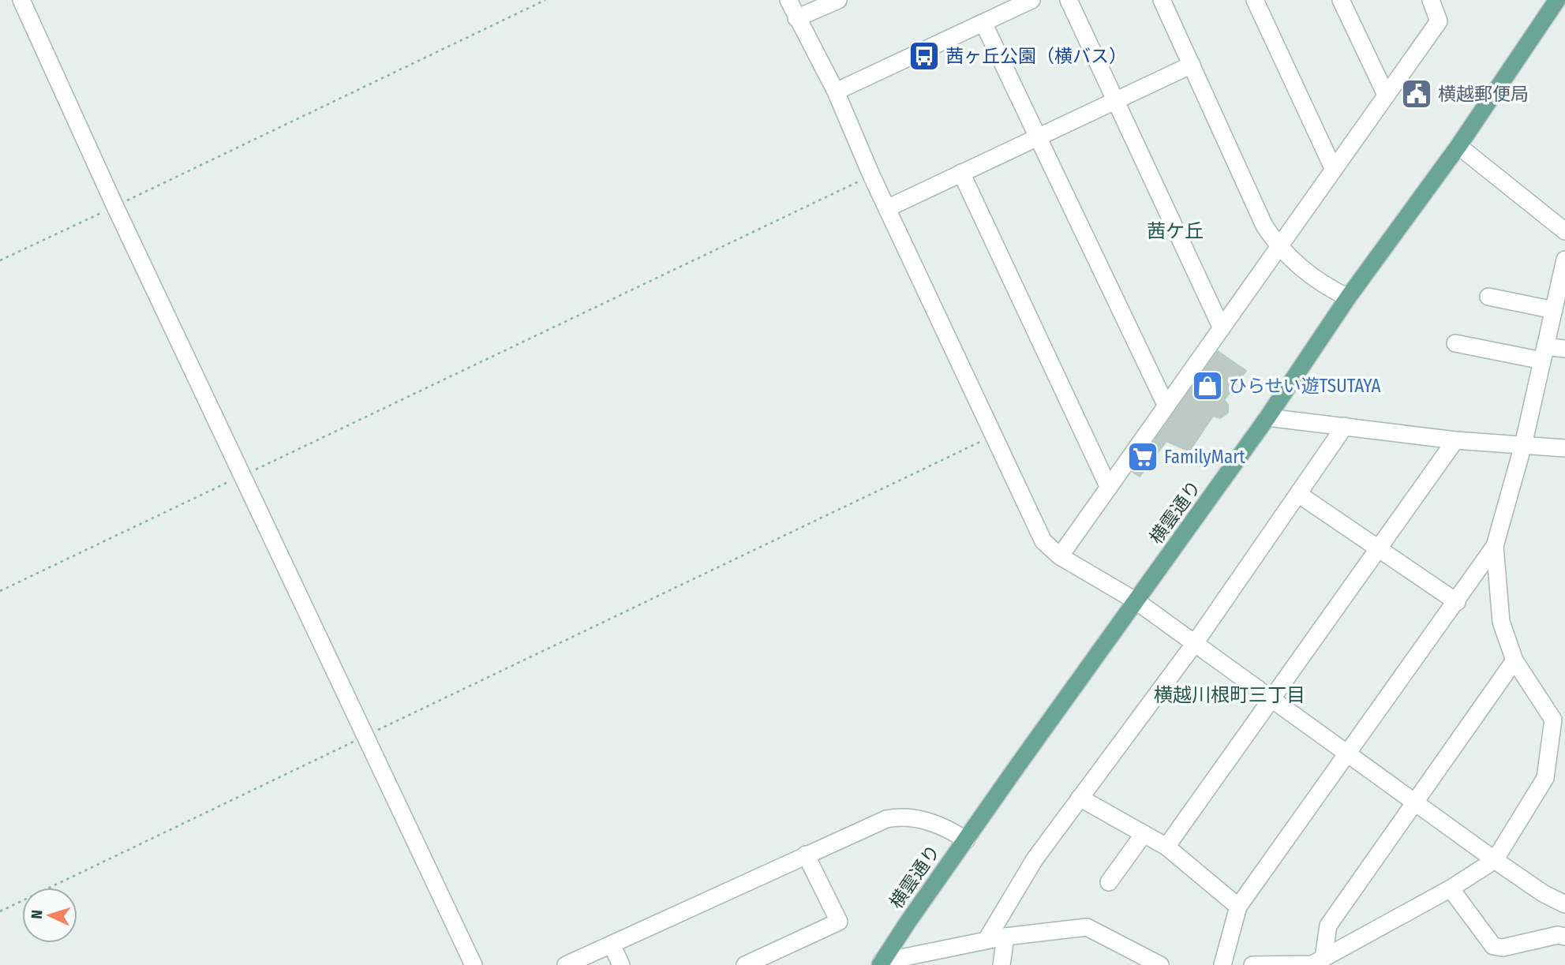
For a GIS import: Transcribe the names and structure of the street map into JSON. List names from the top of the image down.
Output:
{
  "streets": {
    "main road": ["横雲通り"]
  },
  "districts": ["茜ケ丘", "横越川根町三丁目"],
  "places": {
    "bus stop": ["茜ヶ丘公園（横バス）"],
    "public building": ["横越郵便局"],
    "shop": ["ひらせい遊TSUTAYA"],
    "supermarket": ["FamilyMart"]
  },
  "north": "left"
}
